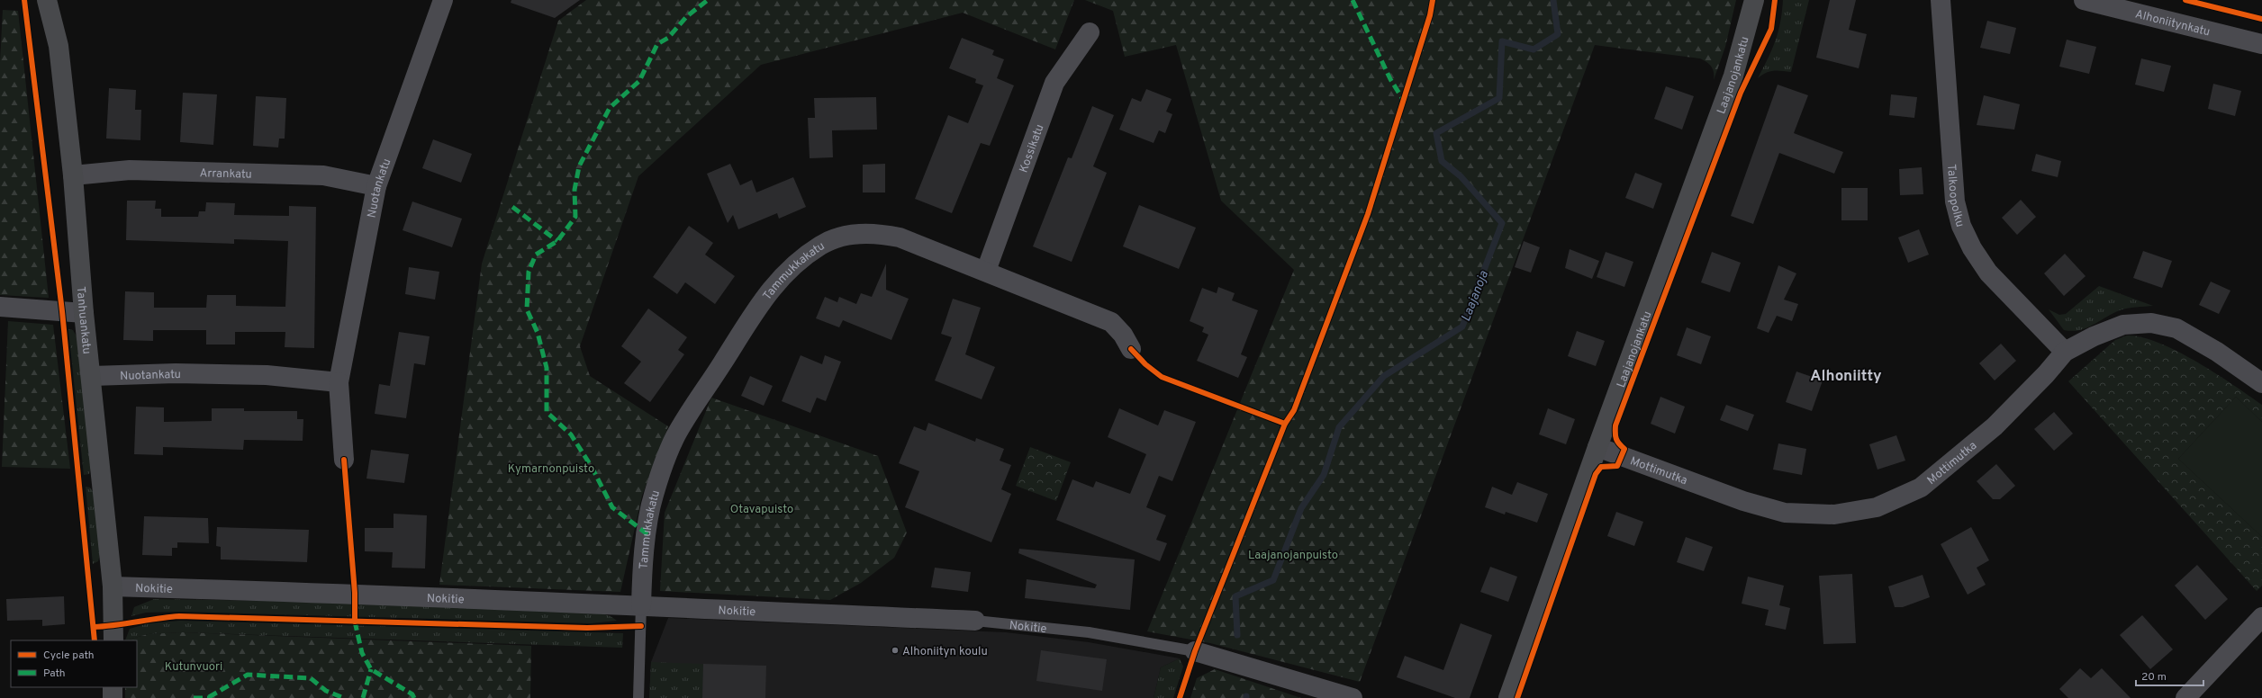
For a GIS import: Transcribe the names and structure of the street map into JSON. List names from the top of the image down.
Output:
{
  "streets": {
    "street": [
      "Alhoniitynkatu",
      "Laajanojankatu",
      "Kossikatu",
      "Arrankatu",
      "Nuotankatu",
      "Talkoopolku",
      "Tammukkakatu",
      "Tanhuankatu",
      "Mottimutka",
      "Nokitie"
    ]
  },
  "crossings": [
    ["Laajanojankatu", "Mottimutka"],
    ["Kossikatu", "Tammukkakatu"],
    ["Arrankatu", "Nuotankatu"],
    ["Arrankatu", "Tanhuankatu"],
    ["Nuotankatu", "Tanhuankatu"],
    ["Talkoopolku", "Mottimutka"],
    ["Tammukkakatu", "Nokitie"],
    ["Tanhuankatu", "Nokitie"]
  ],
  "districts": ["Alhoniitty"],
  "water": ["Laajanoja"],
  "parks": [
    "Kymarnonpuisto",
    "Otavapuisto",
    "Laajanojanpuisto",
    "Kutunvuori"
  ],
  "places": ["Alhoniityn koulu"],
  "legend": ["Cycle path", "Path"],
  "scale_bar": "20 m"
}
